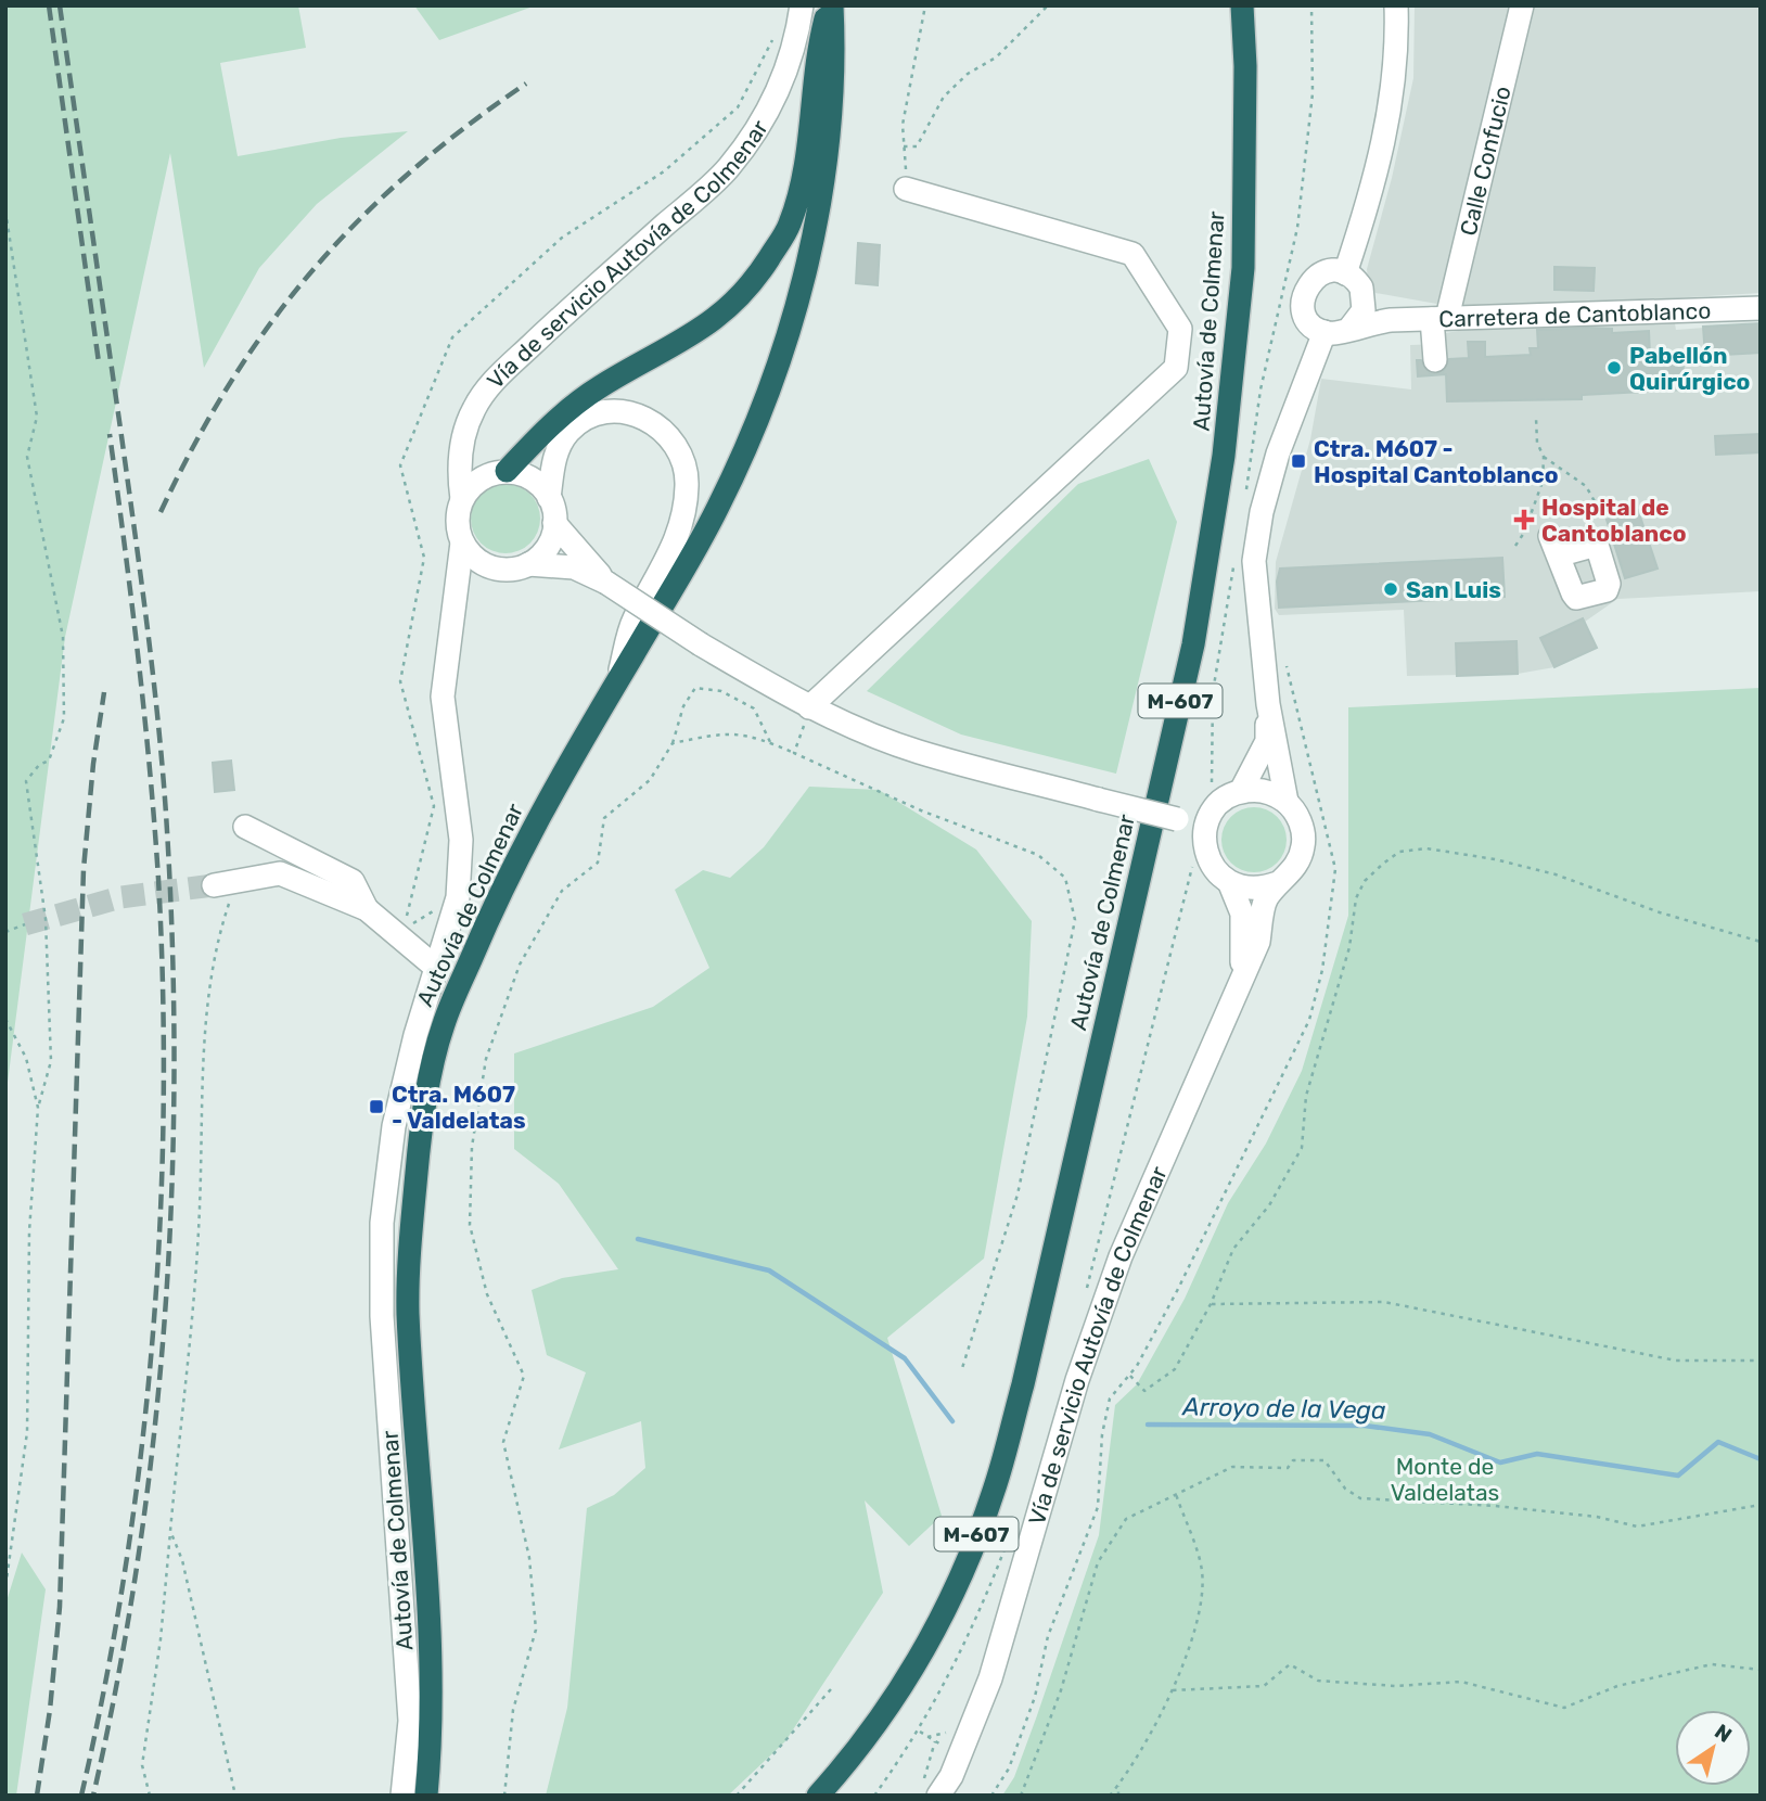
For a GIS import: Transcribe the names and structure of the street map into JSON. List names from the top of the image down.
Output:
{
  "streets": {
    "highway": ["Autovía de Colmenar", "M-607"],
    "street": ["Calle Confucio", "Vía de servicio Autovía de Colmenar", "Carretera de Cantoblanco"]
  },
  "crossings": [
    ["Calle Confucio", "Carretera de Cantoblanco"]
  ],
  "water": ["Arroyo de la Vega"],
  "parks": ["Monte de Valdelatas"],
  "places": {
    "other": ["Pabellón Quirúrgico", "San Luis"],
    "transit": ["Ctra. M607 - Hospital Cantoblanco", "Ctra. M607 - Valdelatas"],
    "health": ["Hospital de Cantoblanco"]
  },
  "north": "top right"
}
